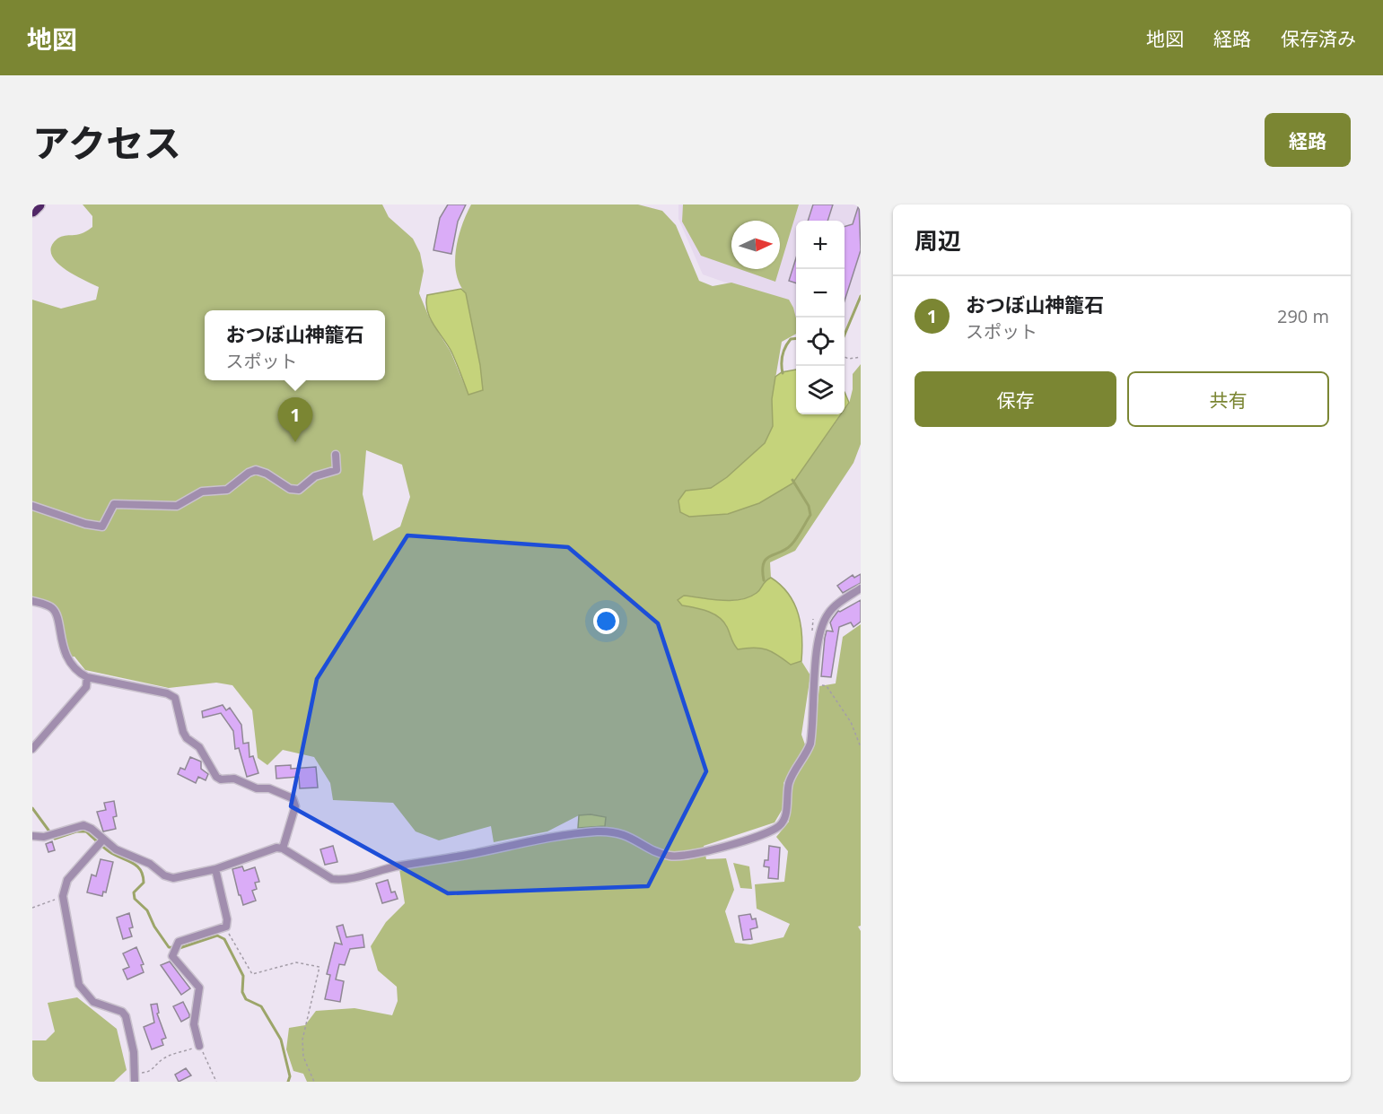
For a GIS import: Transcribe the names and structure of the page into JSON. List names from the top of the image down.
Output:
{
  "north": "right",
  "page": {
    "header": "地図",
    "nav": ["地図", "経路", "保存済み"],
    "title": "アクセス",
    "buttons": [
      "経路",
      ["保存", "共有"]
    ],
    "heading": "周辺",
    "map_buttons": ["+", "−"],
    "list": [
      {
        "mark": "1",
        "name": "おつぼ山神籠石",
        "note": "スポット",
        "value": "290 m"
      }
    ],
    "popup": ["おつぼ山神籠石", "スポット"],
    "pins": "1"
  }
}
